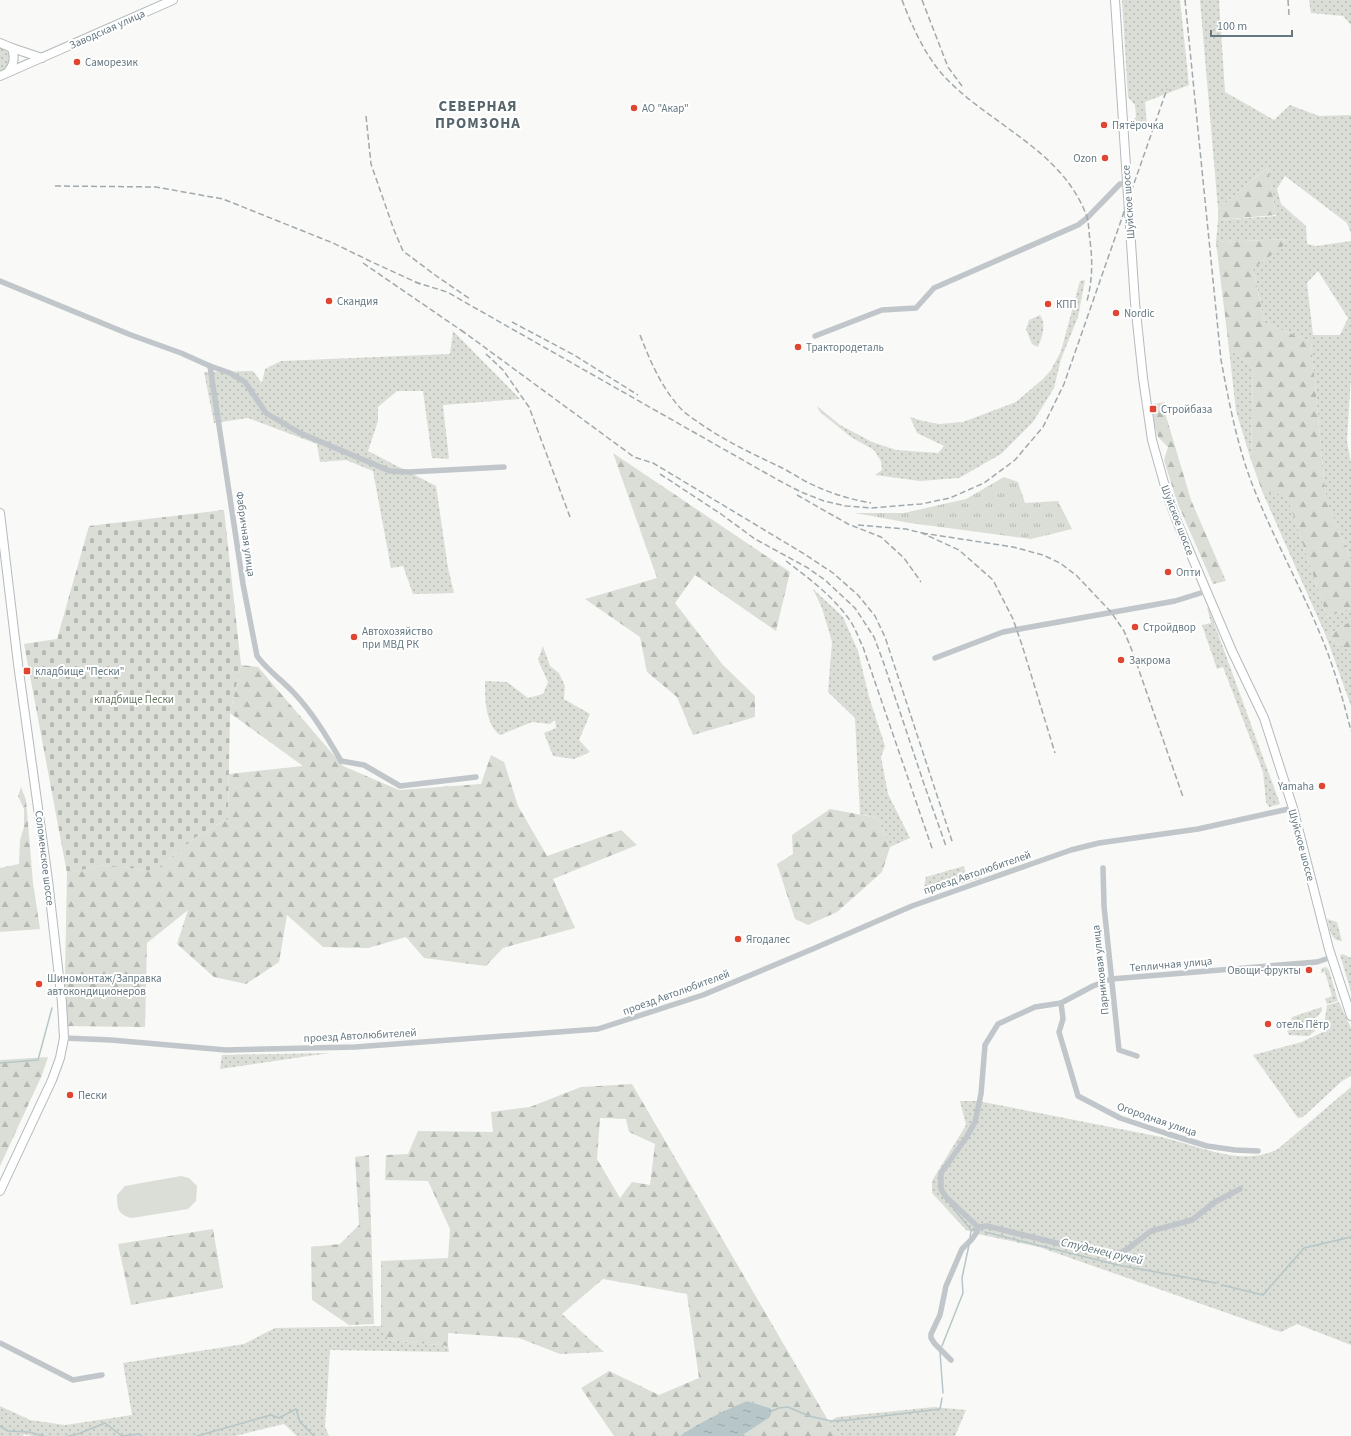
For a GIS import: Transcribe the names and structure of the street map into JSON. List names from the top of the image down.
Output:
{
  "streets": {
    "main road": ["Заводская улица", "Шуйское шоссе", "Соломенское шоссе"],
    "street": [
      "Фабричная улица",
      "проезд Автолюбителей",
      "Тепличная улица",
      "Парниковая улица",
      "Огородная улица"
    ]
  },
  "crossings": [
    ["Шуйское шоссе", "проезд Автолюбителей"],
    ["Шуйское шоссе", "Тепличная улица"],
    ["Соломенское шоссе", "проезд Автолюбителей"],
    ["Тепличная улица", "Парниковая улица"],
    ["Тепличная улица", "Огородная улица"]
  ],
  "districts": ["СЕВЕРНАЯ ПРОМЗОНА"],
  "water": ["Студенец ручей"],
  "parks": ["кладбище Пески"],
  "places": {
    "other": [
      "Саморезик",
      "АО \"Акар\"",
      "Пятёрочка",
      "Ozon",
      "Скандия",
      "КПП",
      "Nordic",
      "Трактородеталь",
      "Опти",
      "Стройдвор",
      "Автохозяйство при МВД РК",
      "Закрома",
      "Yamaha",
      "Ягодалес",
      "Овощи-фрукты",
      "Шиномонтаж/Заправка автокондиционеров",
      "отель Пётр",
      "Пески"
    ],
    "transit": ["Стройбаза", "кладбище \"Пески\""]
  },
  "scale_bar": "100 m"
}
